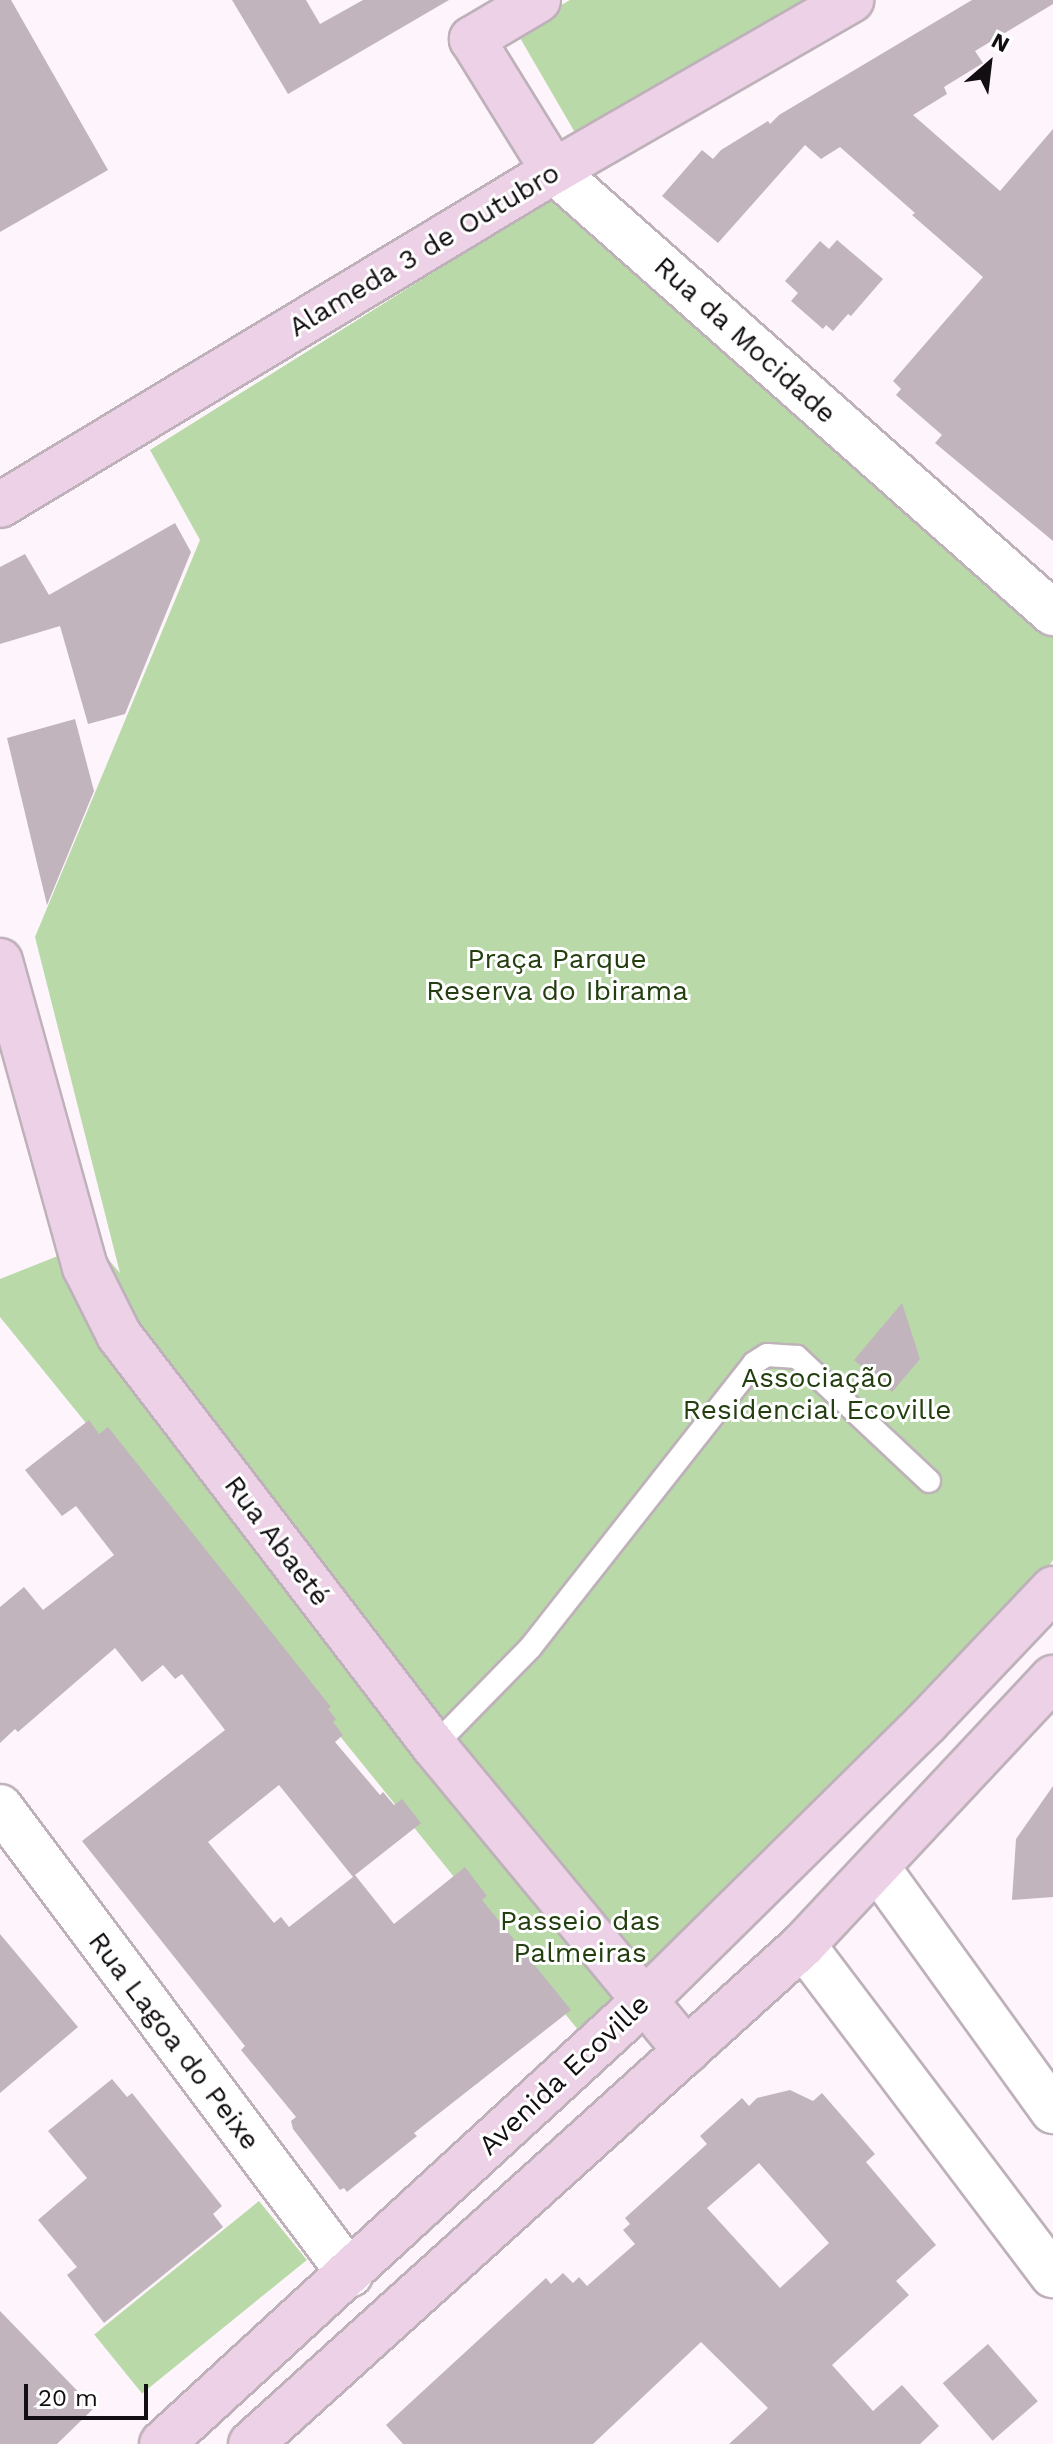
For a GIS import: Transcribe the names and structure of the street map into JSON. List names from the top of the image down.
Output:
{
  "streets": {
    "street": [
      "Alameda 3 de Outubro",
      "Rua da Mocidade",
      "Rua Abaeté",
      "Rua Lagoa do Peixe",
      "Avenida Ecoville"
    ]
  },
  "crossings": [
    ["Alameda 3 de Outubro", "Rua da Mocidade"],
    ["Rua Abaeté", "Avenida Ecoville"],
    ["Rua Lagoa do Peixe", "Avenida Ecoville"]
  ],
  "parks": ["Praça Parque Reserva do Ibirama", "Associação Residencial Ecoville", "Passeio das Palmeiras"],
  "scale_bar": "20 m",
  "north": "top right"
}
